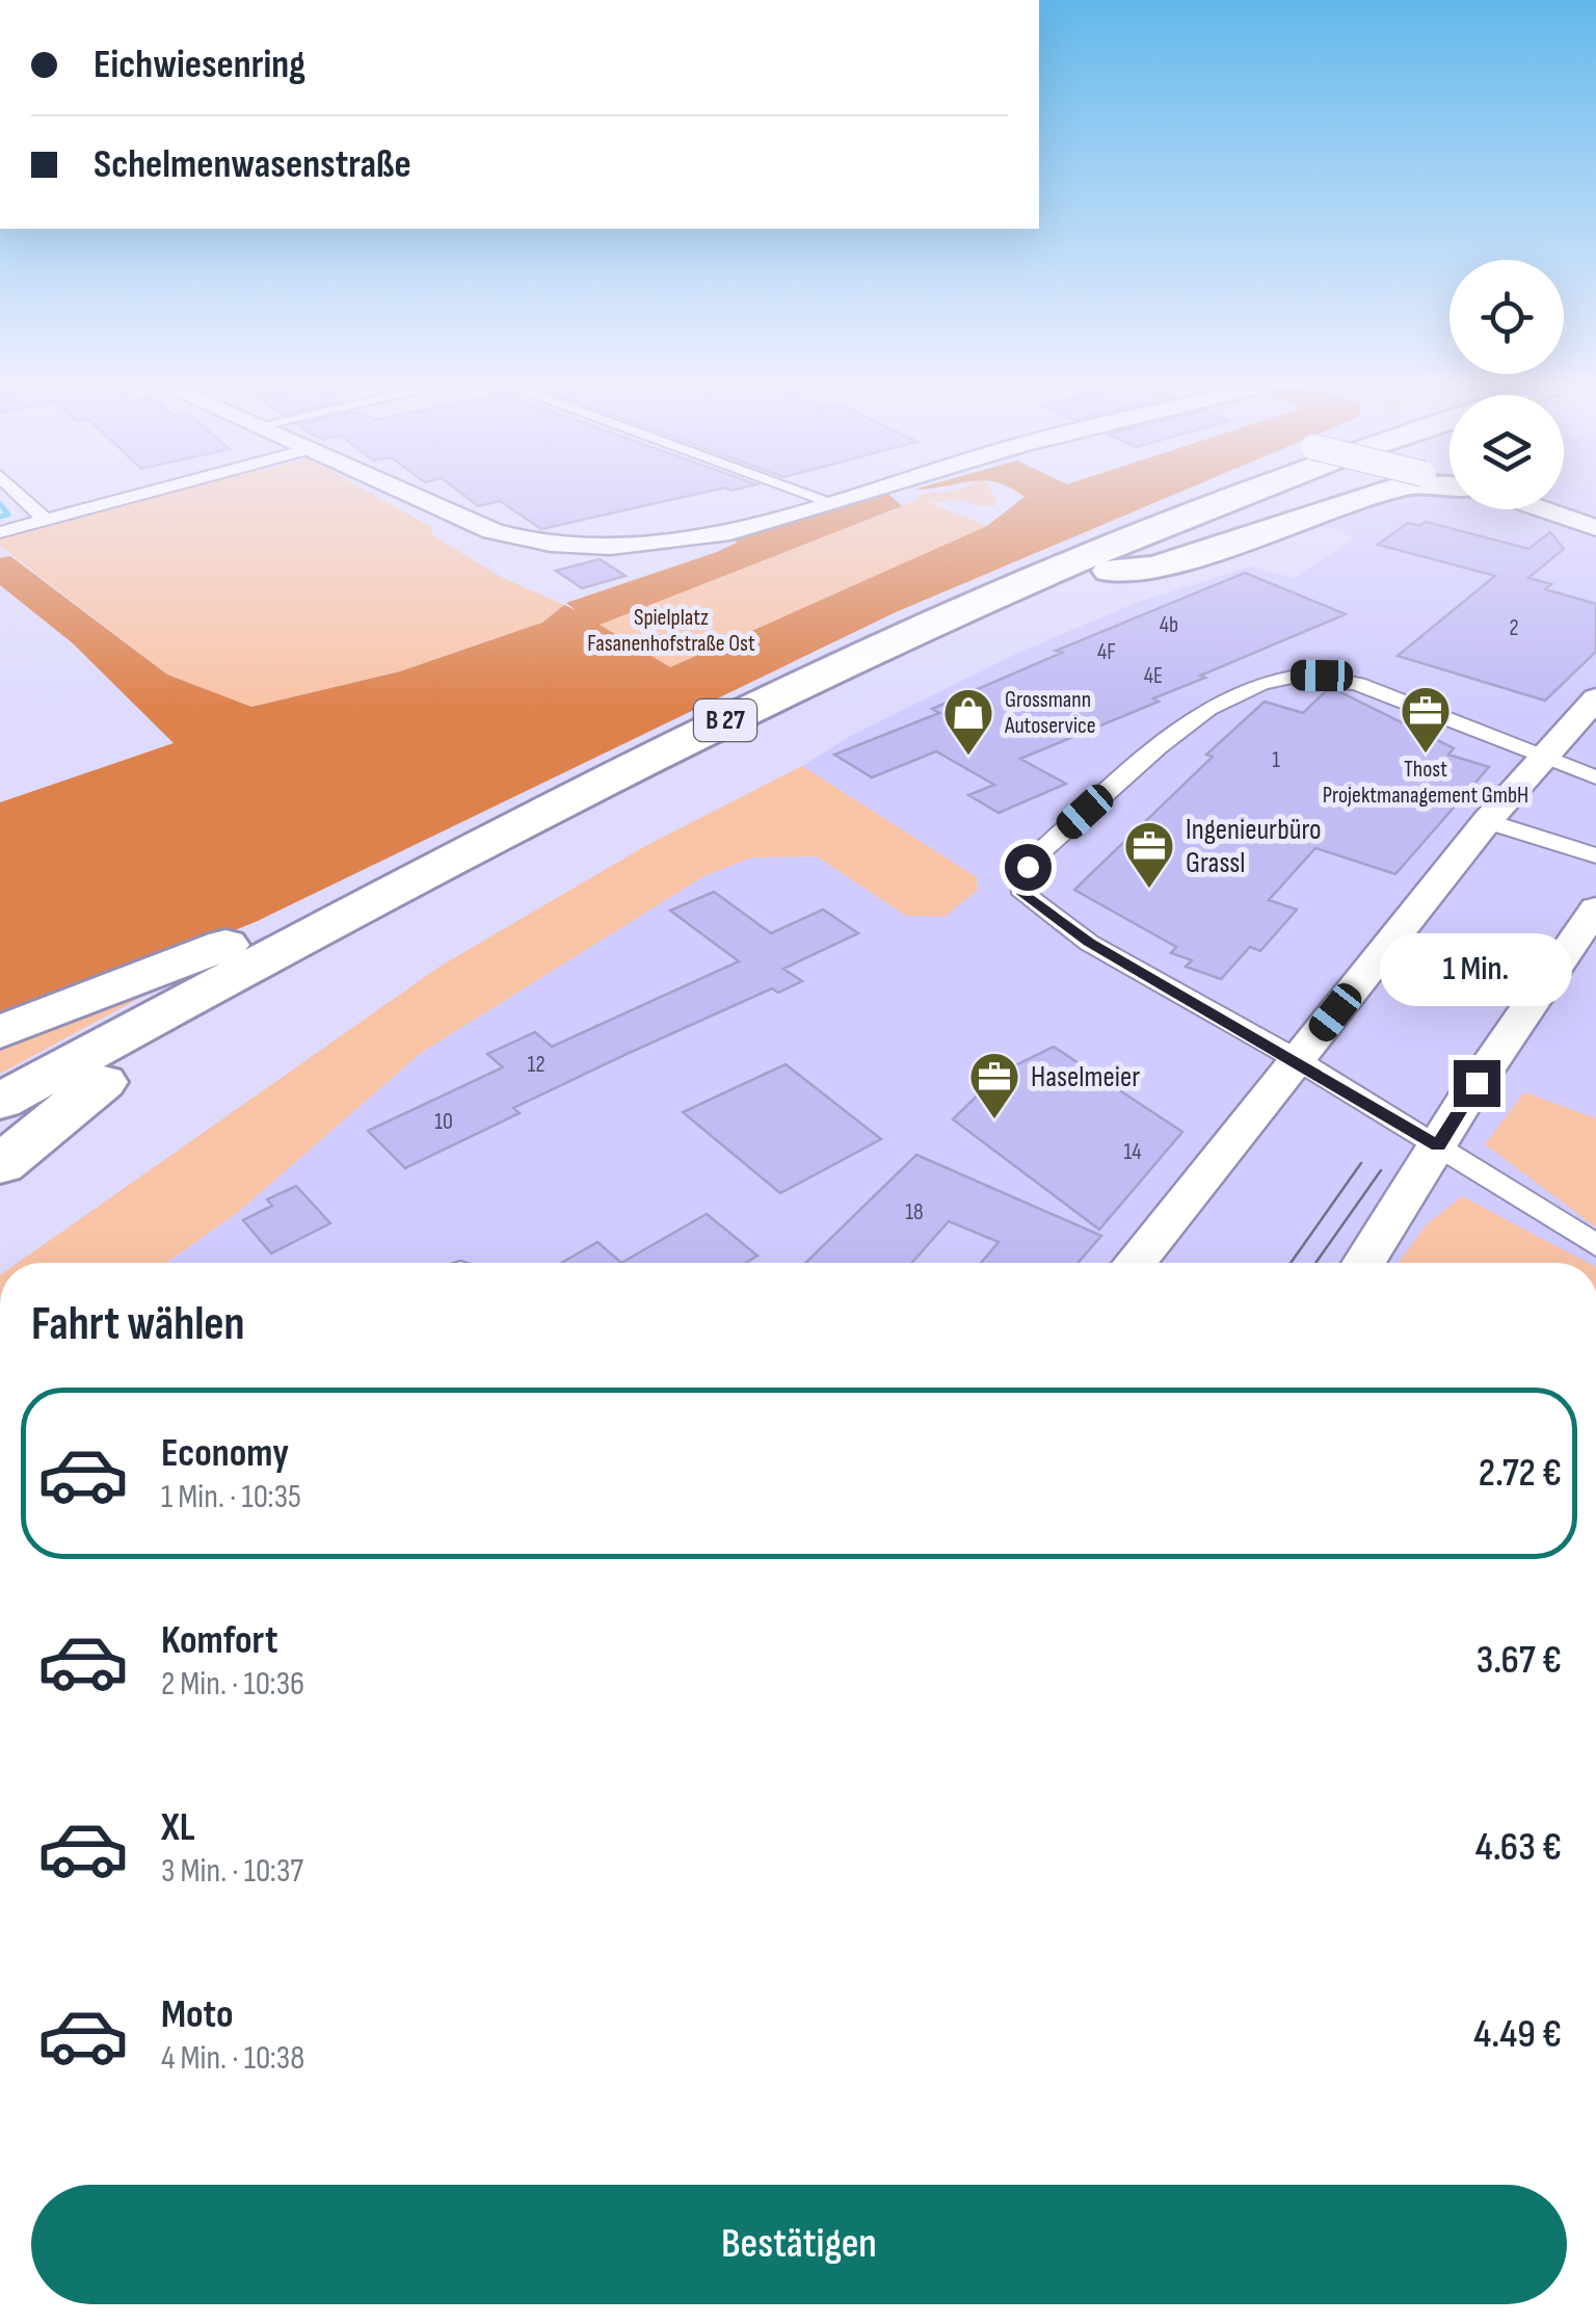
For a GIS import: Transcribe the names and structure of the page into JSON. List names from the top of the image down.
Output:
{
  "streets": {
    "highway": ["B 27"]
  },
  "parks": ["Spielplatz Fasanenhofstraße Ost"],
  "places": {
    "office": ["Thost Projektmanagement GmbH", "Ingenieurbüro Grassl", "Haselmeier"],
    "shop": ["Grossmann Autoservice"]
  },
  "house_numbers": [
    "4b",
    "2",
    "4F",
    "4E",
    "1",
    "12",
    "10",
    "14",
    "18"
  ],
  "page": {
    "banner": ["Eichwiesenring", "Schelmenwasenstraße"],
    "bubble": "1 Min.",
    "heading": "Fahrt wählen",
    "list": [
      {
        "name": "Economy",
        "note": "1 Min. · 10:35",
        "value": "2.72 €"
      },
      {
        "name": "Komfort",
        "note": "2 Min. · 10:36",
        "value": "3.67 €"
      },
      {
        "name": "XL",
        "note": "3 Min. · 10:37",
        "value": "4.63 €"
      },
      {
        "name": "Moto",
        "note": "4 Min. · 10:38",
        "value": "4.49 €"
      }
    ],
    "buttons": "Bestätigen"
  }
}
